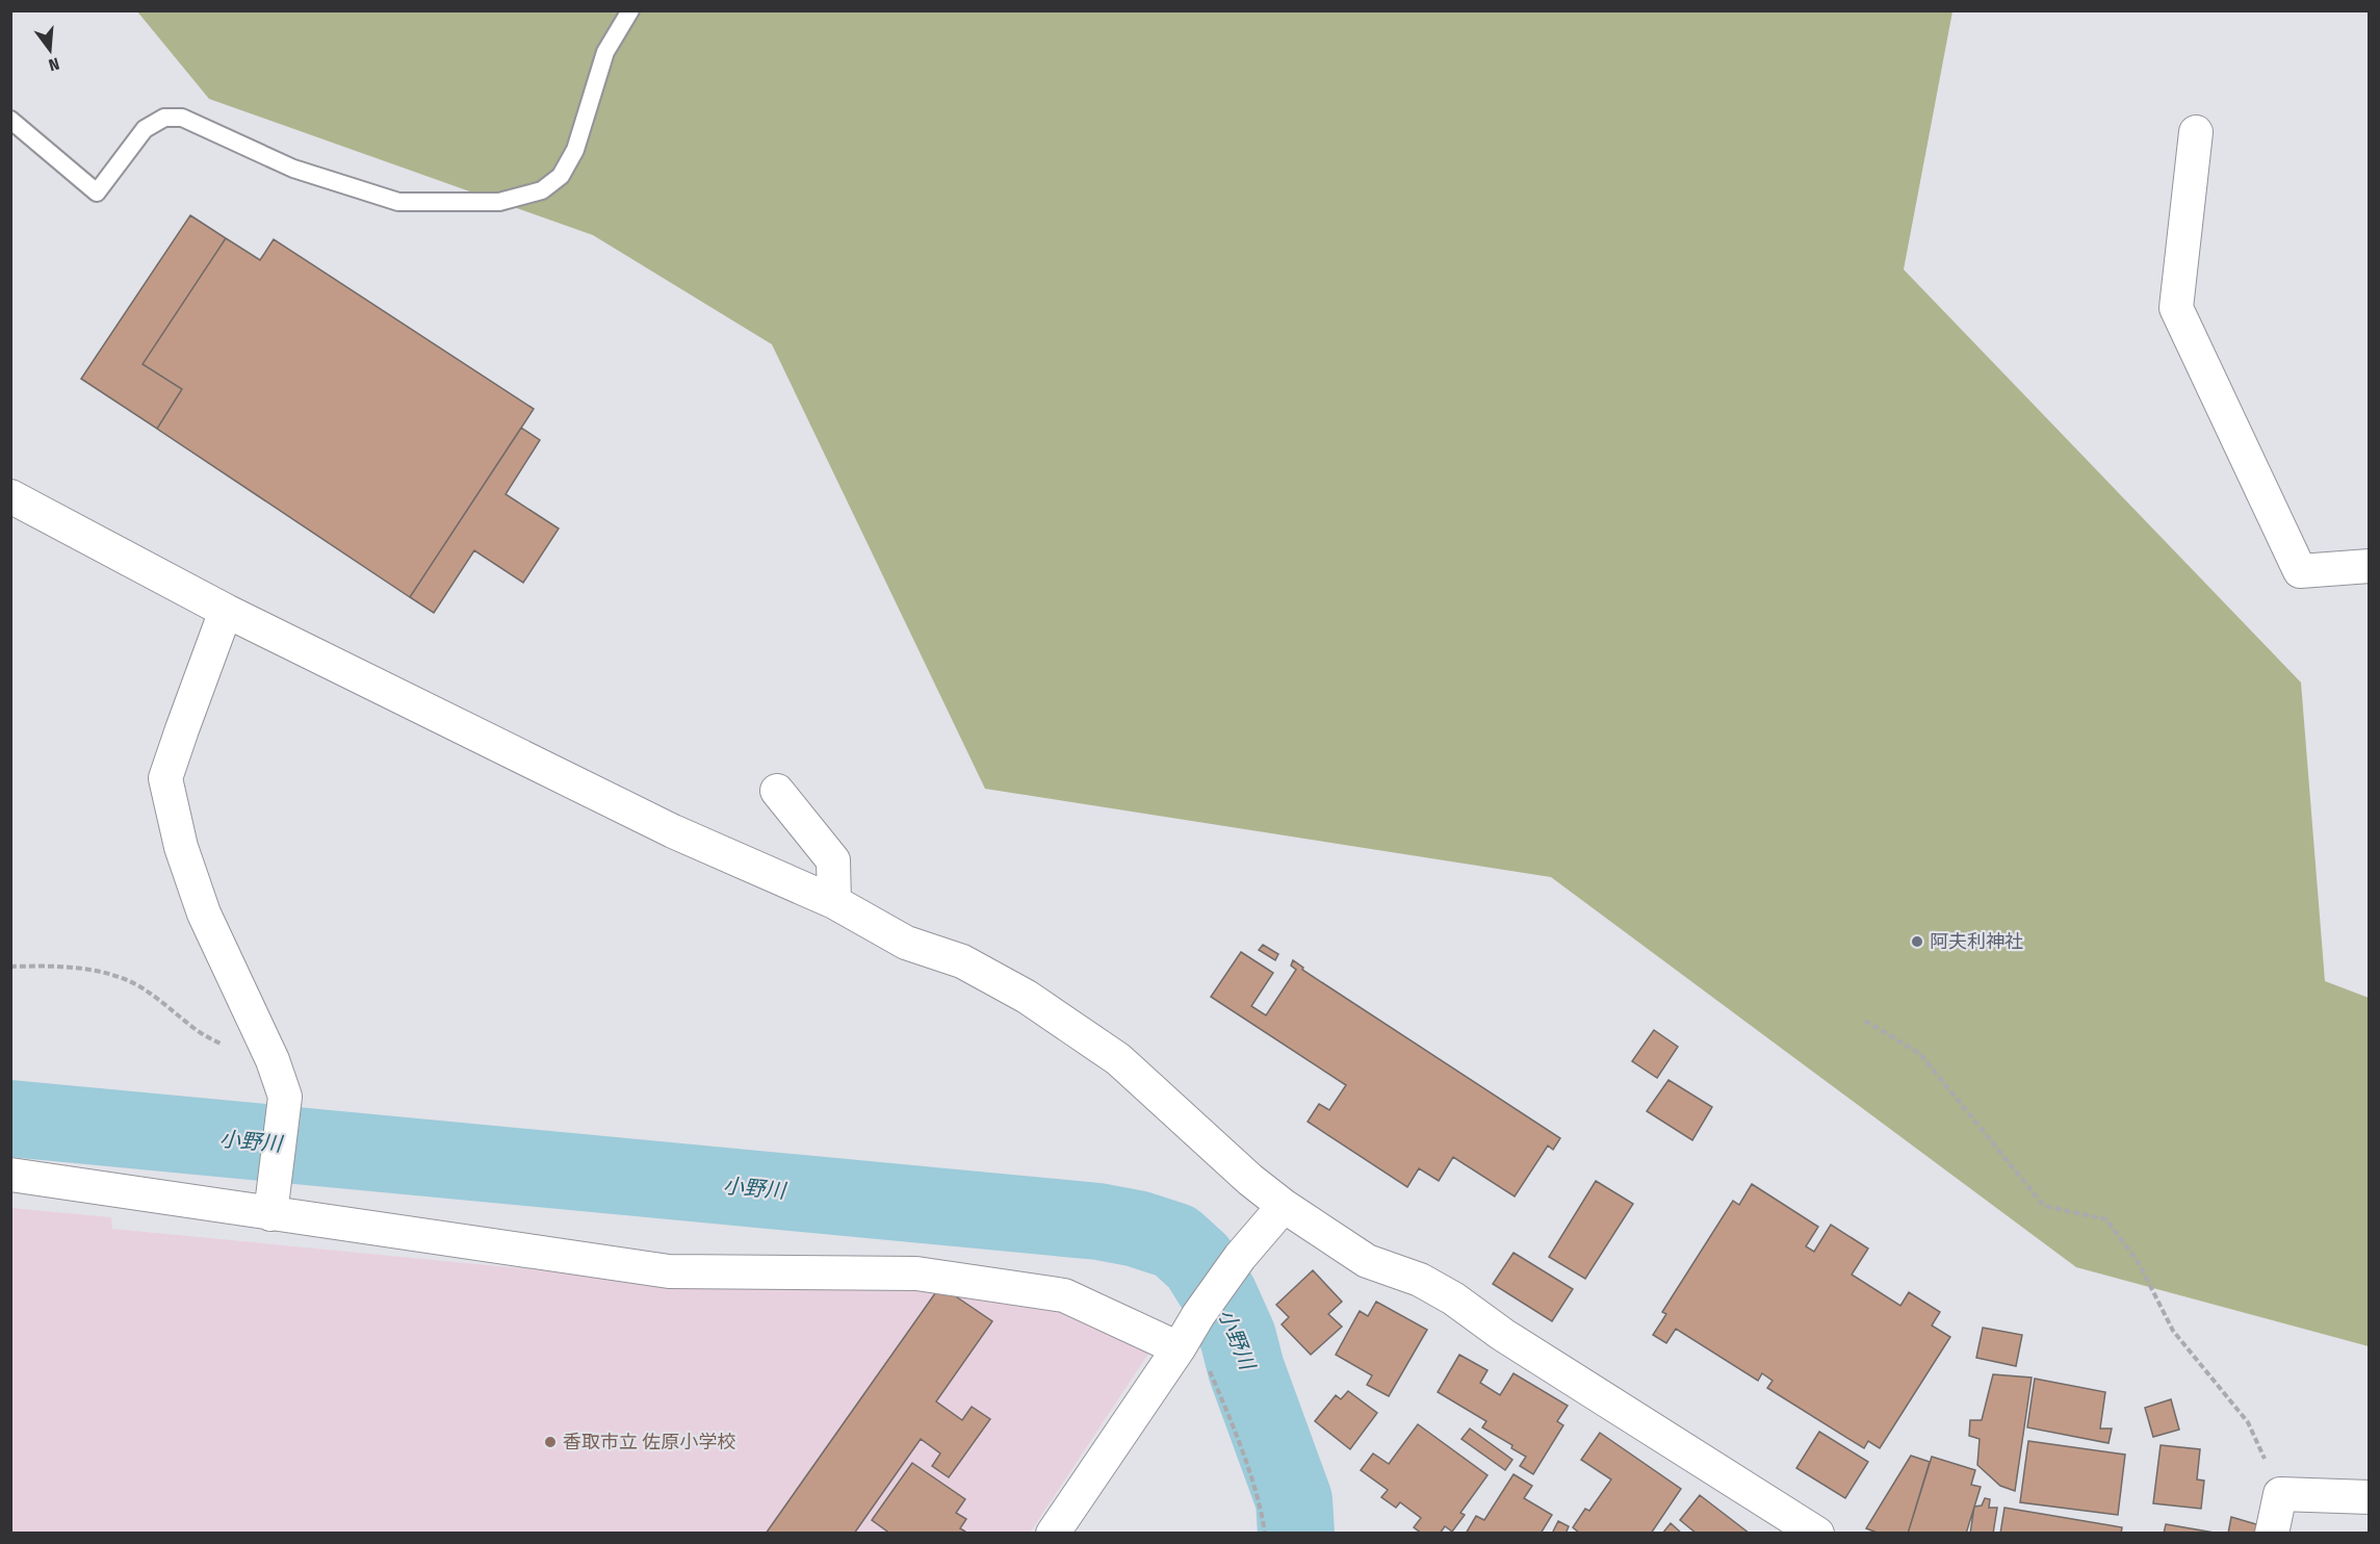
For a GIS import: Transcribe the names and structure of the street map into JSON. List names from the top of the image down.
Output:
{
  "water": ["小野川"],
  "places": ["阿夫利神社", "香取市立 佐原小学校"],
  "north": "bottom"
}
